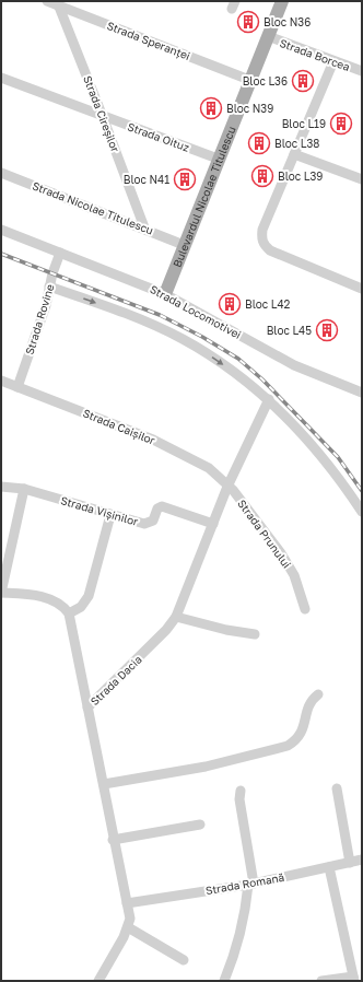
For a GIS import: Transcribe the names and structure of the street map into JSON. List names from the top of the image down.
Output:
{
  "streets": {
    "main road": ["Bulevardul Nicolae Titulescu"],
    "street": [
      "Strada Speranței",
      "Strada Borcea",
      "Strada Cireșilor",
      "Strada Oituz",
      "Strada Nicolae Titulescu",
      "Strada Locomotivei",
      "Strada Rovine",
      "Strada Caișilor",
      "Strada Vișinilor",
      "Strada Prunului",
      "Strada Dacia",
      "Strada Romană"
    ]
  },
  "crossings": [
    ["Strada Speranței", "Strada Cireșilor"],
    ["Strada Speranței", "Bulevardul Nicolae Titulescu"],
    ["Strada Borcea", "Bulevardul Nicolae Titulescu"],
    ["Strada Cireșilor", "Strada Oituz"],
    ["Strada Cireșilor", "Strada Nicolae Titulescu"],
    ["Strada Oituz", "Bulevardul Nicolae Titulescu"],
    ["Bulevardul Nicolae Titulescu", "Strada Nicolae Titulescu"],
    ["Bulevardul Nicolae Titulescu", "Strada Locomotivei"],
    ["Strada Locomotivei", "Strada Rovine"],
    ["Strada Rovine", "Strada Caișilor"],
    ["Strada Caișilor", "Strada Prunului"],
    ["Strada Caișilor", "Strada Dacia"],
    ["Strada Vișinilor", "Strada Dacia"],
    ["Strada Prunului", "Strada Dacia"],
    ["Strada Dacia", "Strada Romană"]
  ],
  "places": {
    "building": [
      "Bloc N36",
      "Bloc L36",
      "Bloc N39",
      "Bloc L19",
      "Bloc L38",
      "Bloc L39",
      "Bloc N41",
      "Bloc L42",
      "Bloc L45"
    ]
  }
}
